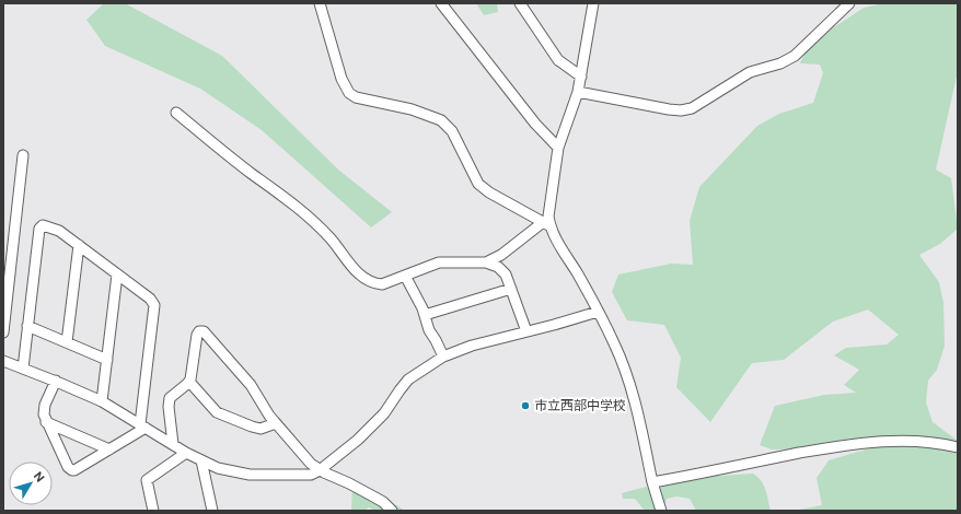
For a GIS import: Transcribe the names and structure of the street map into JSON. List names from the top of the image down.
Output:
{
  "places": ["市立西部中学校"],
  "north": "top right"
}
